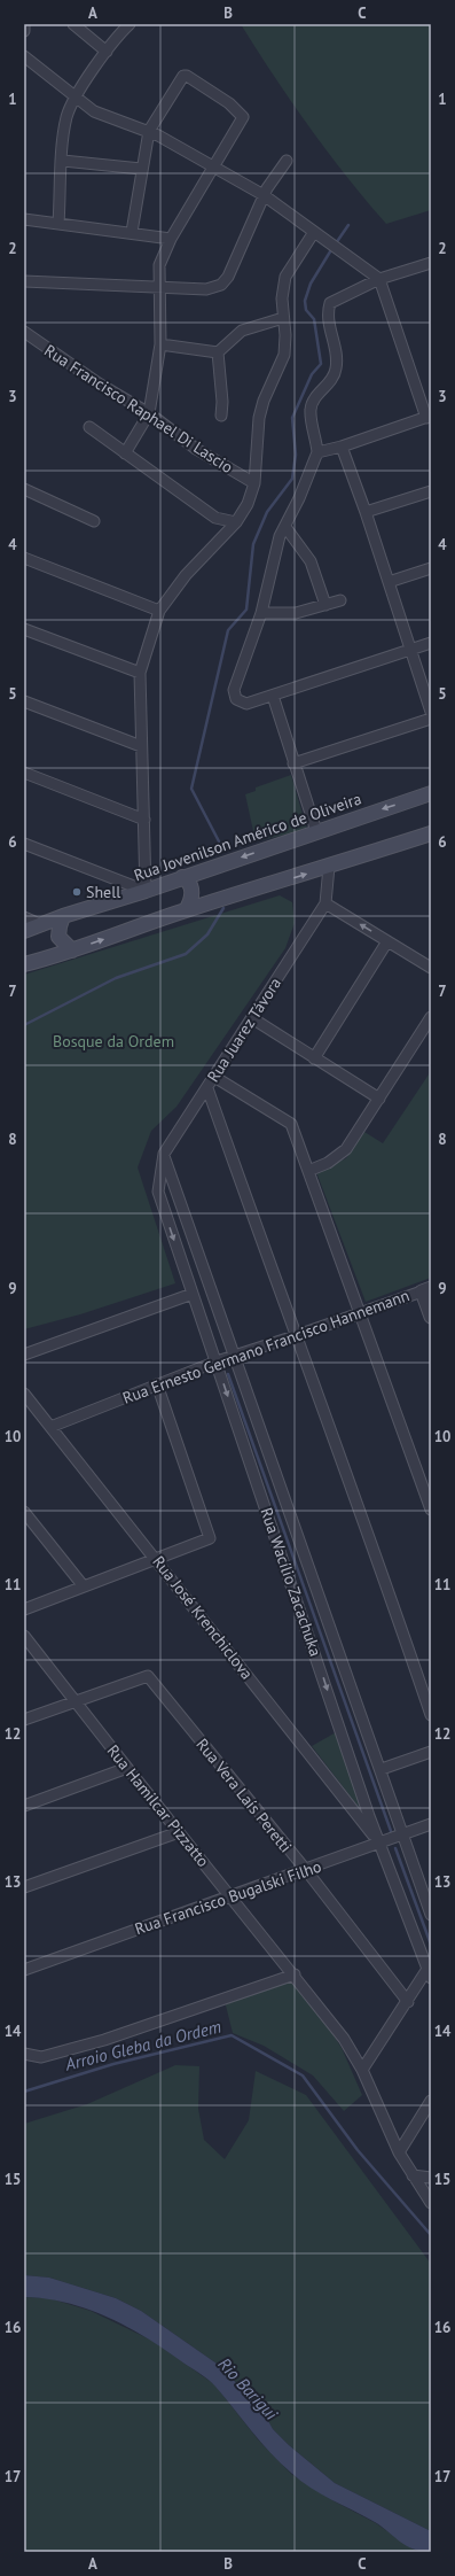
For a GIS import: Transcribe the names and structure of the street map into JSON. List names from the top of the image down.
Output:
{
  "streets": {
    "main road": ["Rua Jovenilson Américo de Oliveira"],
    "street": [
      "Rua Francisco Raphael Di Lascio",
      "Rua Juarez Távora",
      "Rua Ernesto Germano Francisco Hannemann",
      "Rua Wacílio Zacachuka",
      "Rua José Krenchiclova",
      "Rua Vera Laís Peretti",
      "Rua Hamilcar Pizzatto",
      "Rua Francisco Bugalski Filho"
    ]
  },
  "crossings": [
    ["Rua Juarez Távora", "Rua Wacílio Zacachuka"],
    ["Rua Ernesto Germano Francisco Hannemann", "Rua Wacílio Zacachuka"],
    ["Rua Ernesto Germano Francisco Hannemann", "Rua José Krenchiclova"],
    ["Rua Wacílio Zacachuka", "Rua José Krenchiclova"],
    ["Rua Wacílio Zacachuka", "Rua Francisco Bugalski Filho"],
    ["Rua José Krenchiclova", "Rua Francisco Bugalski Filho"],
    ["Rua Vera Laís Peretti", "Rua Hamilcar Pizzatto"],
    ["Rua Vera Laís Peretti", "Rua Francisco Bugalski Filho"],
    ["Rua Hamilcar Pizzatto", "Rua Francisco Bugalski Filho"]
  ],
  "water": ["Arroio Gleba da Ordem", "Rio Barigui"],
  "parks": ["Bosque da Ordem"],
  "places": ["Shell"],
  "grid": {
    "columns": ["A", "B", "C"],
    "rows": [
      "1",
      "2",
      "3",
      "4",
      "5",
      "6",
      "7",
      "8",
      "9",
      "10",
      "11",
      "12",
      "13",
      "14",
      "15",
      "16",
      "17"
    ]
  }
}
